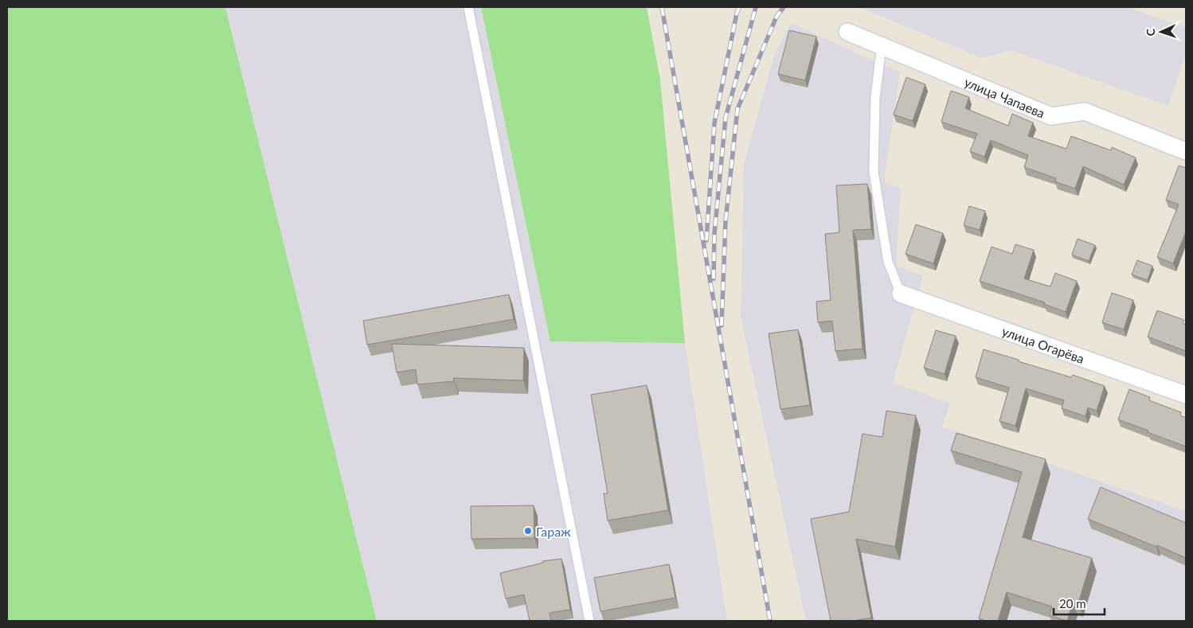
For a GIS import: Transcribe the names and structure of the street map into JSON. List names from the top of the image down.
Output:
{
  "streets": {
    "street": ["улица Чапаева", "улица Огарёва"]
  },
  "places": ["Гараж"],
  "scale_bar": "20 m",
  "north": "left"
}
